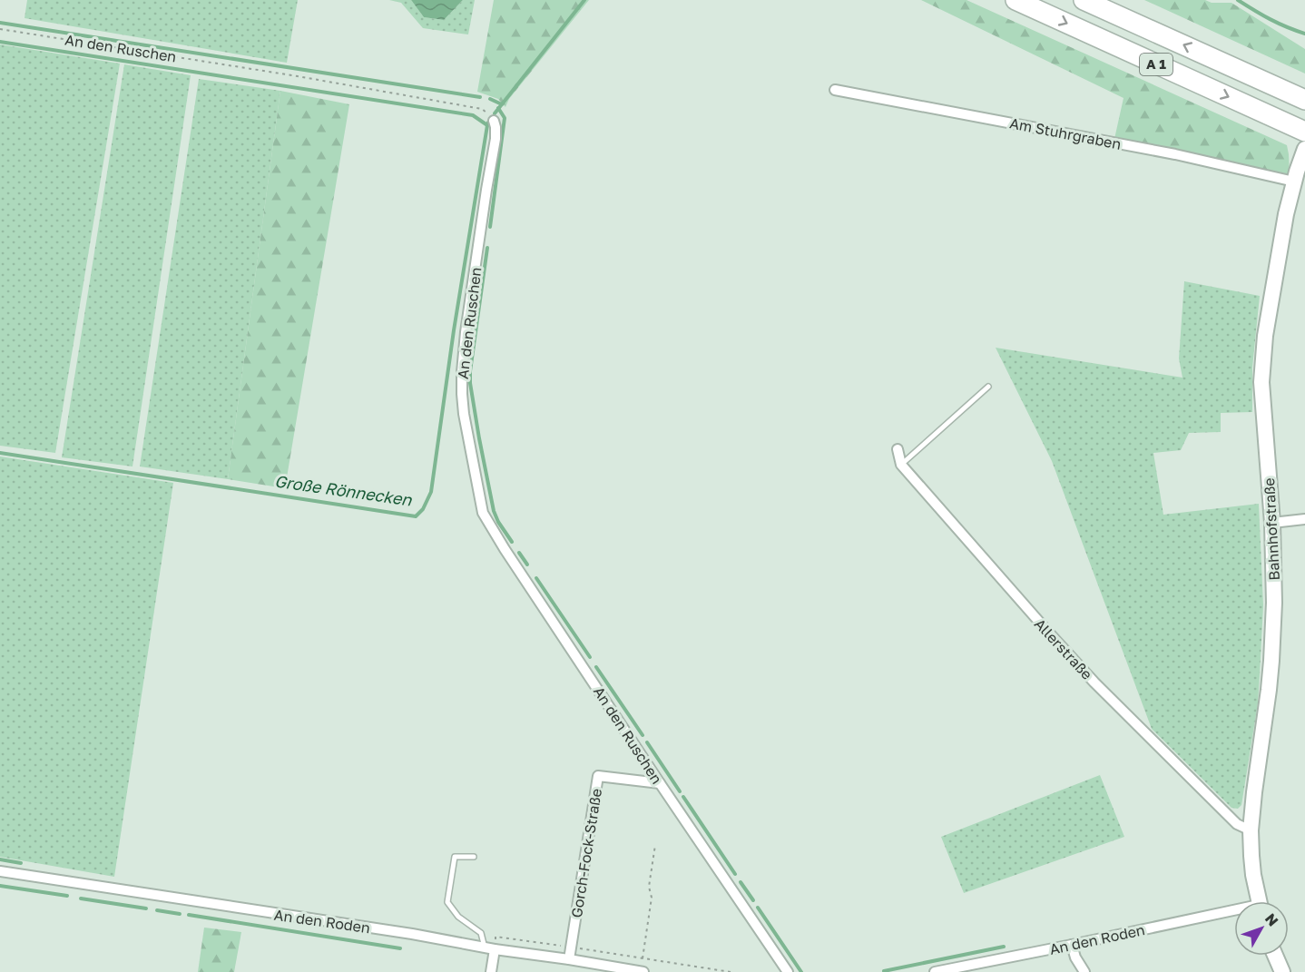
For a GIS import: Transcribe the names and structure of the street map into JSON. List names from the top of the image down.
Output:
{
  "streets": {
    "highway": ["A 1"],
    "street": [
      "An den Ruschen",
      "Am Stuhrgraben",
      "Bahnhofstraße",
      "Allerstraße",
      "Gorch-Fock-Straße",
      "An den Roden"
    ]
  },
  "crossings": [
    ["An den Ruschen", "Gorch-Fock-Straße"],
    ["Am Stuhrgraben", "Bahnhofstraße"],
    ["Bahnhofstraße", "Allerstraße"],
    ["Gorch-Fock-Straße", "An den Roden"]
  ],
  "water": ["Große Rönnecken"],
  "north": "top right"
}
